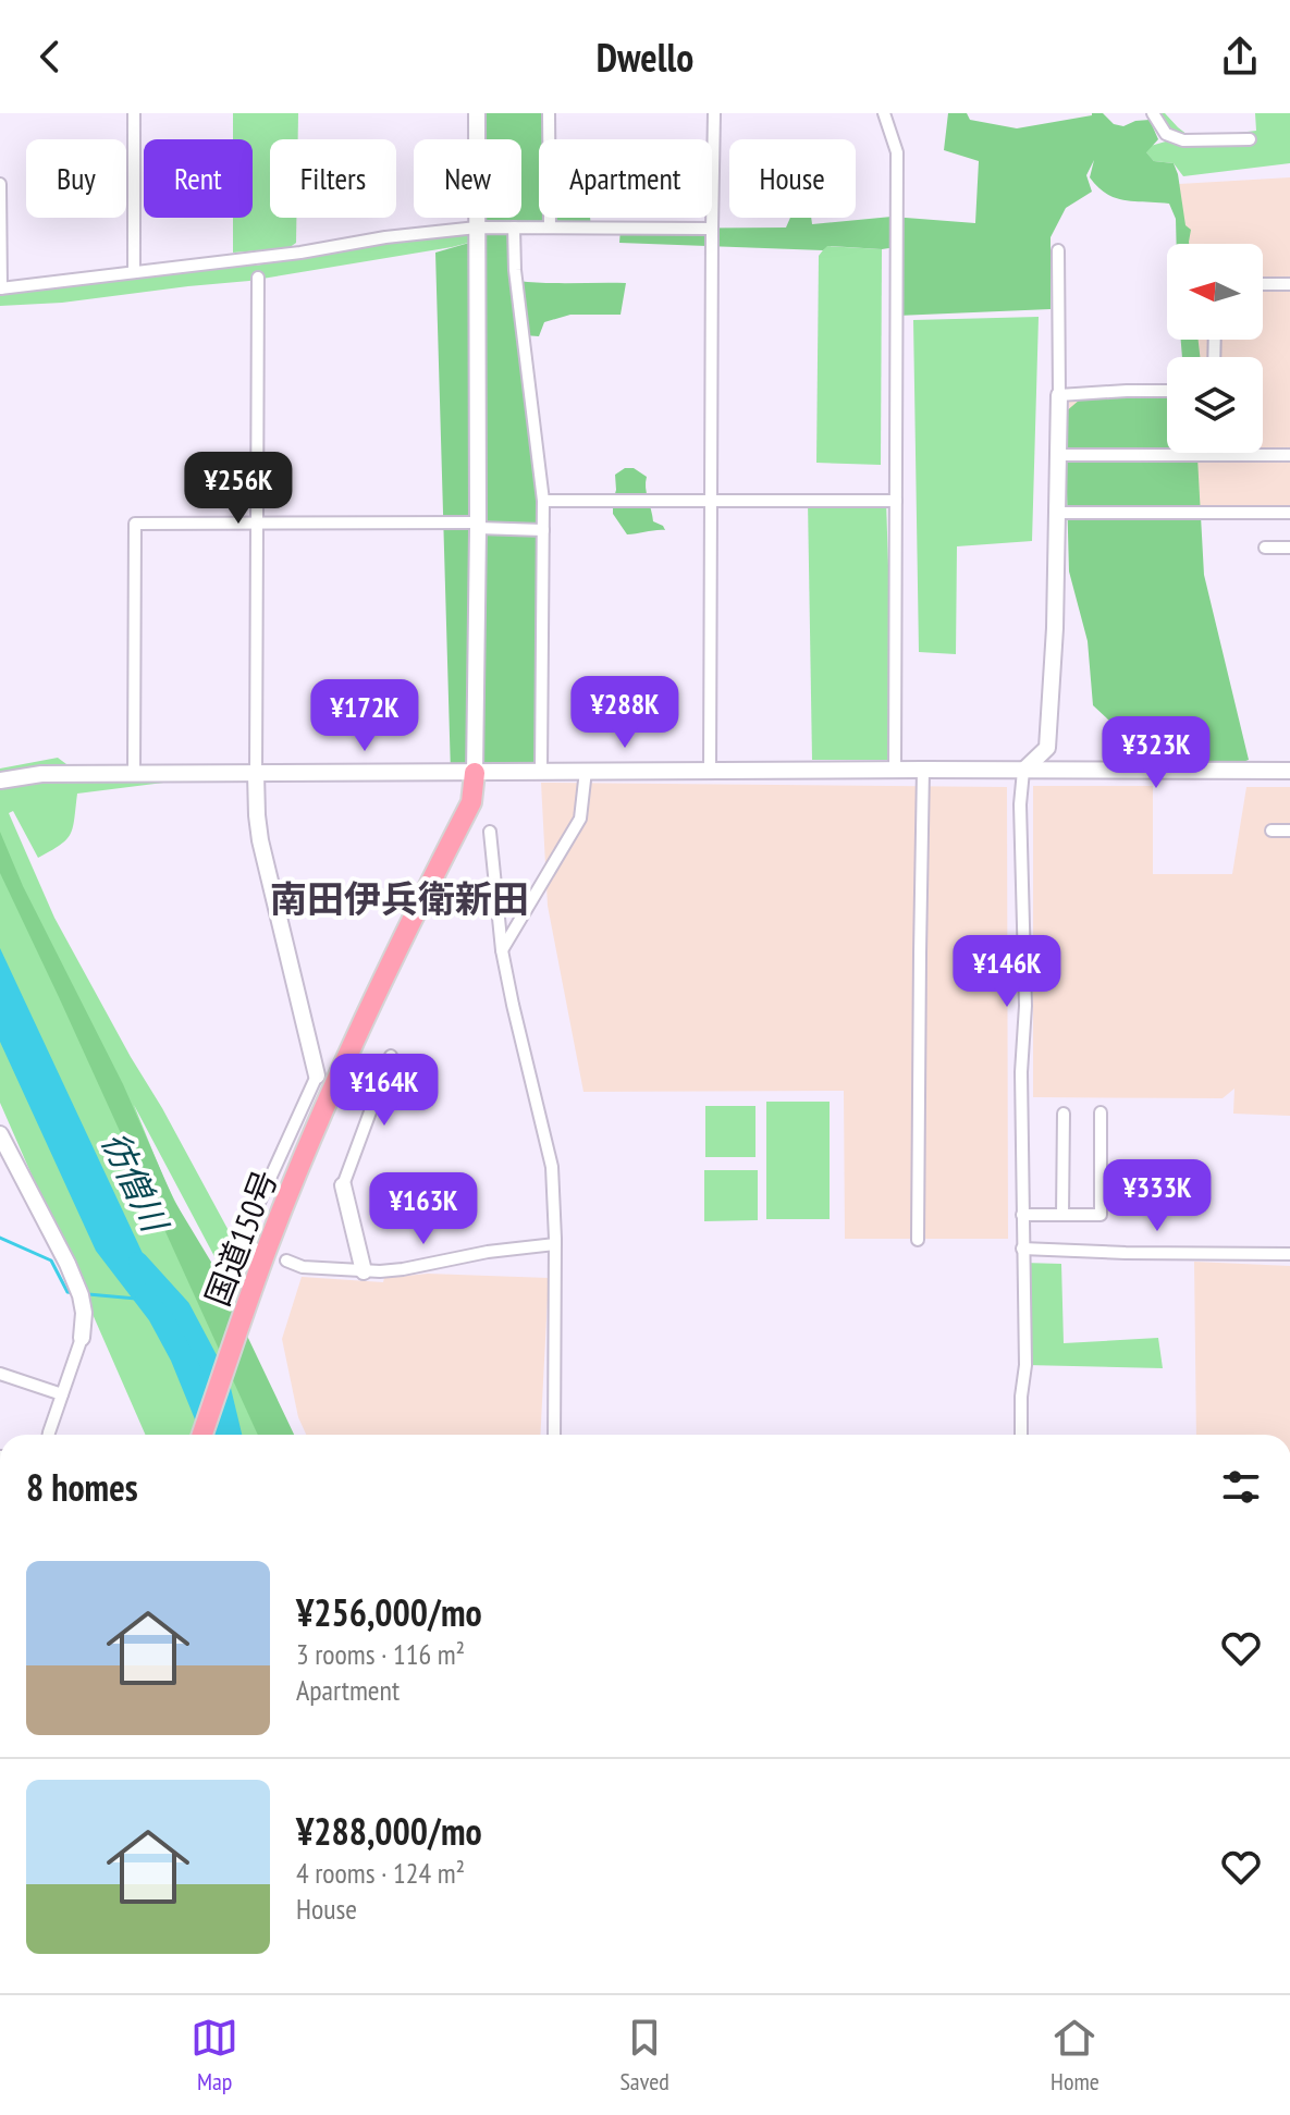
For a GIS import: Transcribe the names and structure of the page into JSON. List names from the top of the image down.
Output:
{
  "streets": {
    "highway": ["国道150号"]
  },
  "districts": ["南田伊兵衛新田"],
  "water": ["彷僧川"],
  "north": "left",
  "page": {
    "header": "Dwello",
    "chip": [
      "Buy",
      "Rent",
      "Filters",
      "New",
      "Apartment",
      "House"
    ],
    "price": [
      "¥256K",
      "¥288K",
      "¥172K",
      "¥323K",
      "¥146K",
      "¥164K",
      "¥333K",
      "¥163K"
    ],
    "heading": "8 homes",
    "list": [
      {
        "name": "¥256,000/mo",
        "note": "3 rooms · 116 m² · Apartment"
      },
      {
        "name": "¥288,000/mo",
        "note": "4 rooms · 124 m² · House"
      }
    ],
    "tabs": ["Map", "Saved", "Home"]
  }
}
